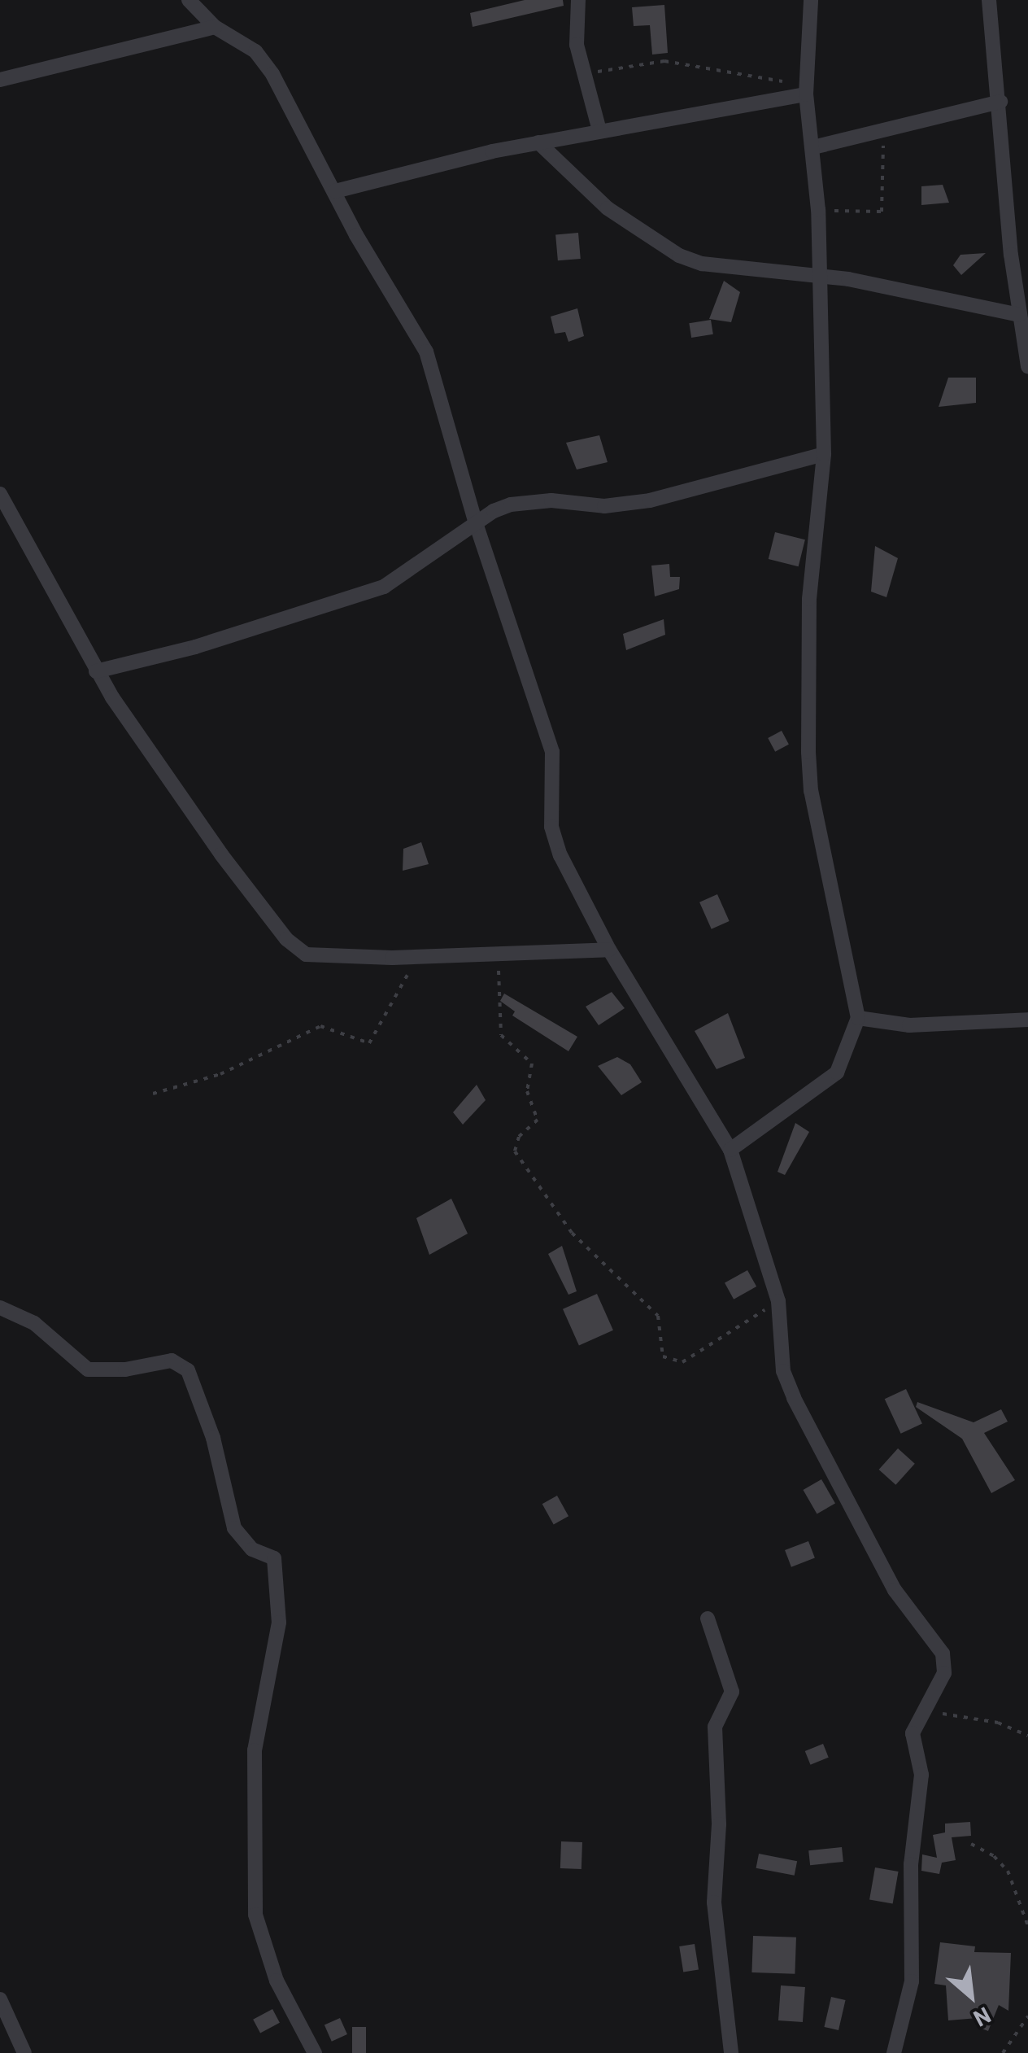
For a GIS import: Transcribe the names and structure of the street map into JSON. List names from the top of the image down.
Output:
{
  "north": "bottom right"
}
